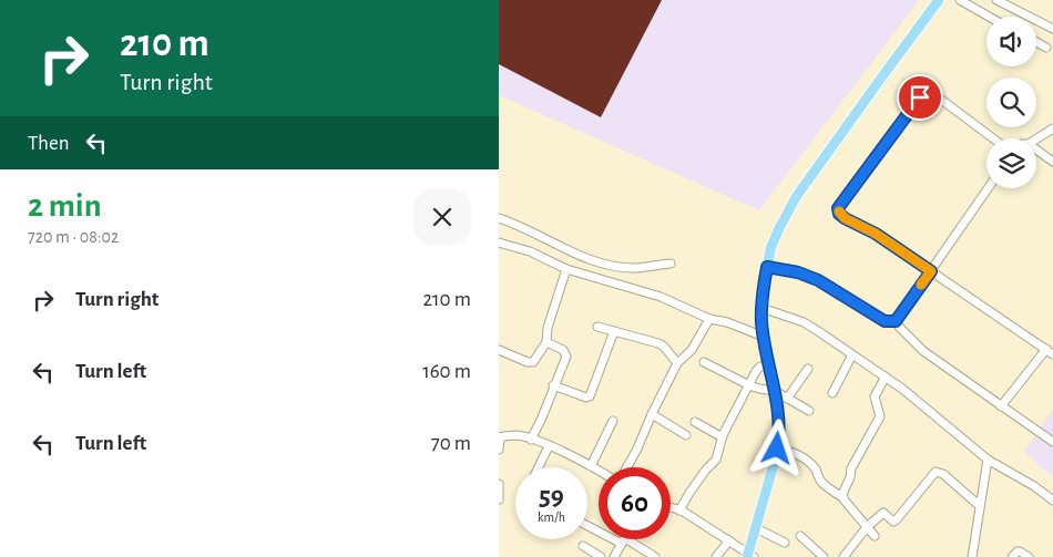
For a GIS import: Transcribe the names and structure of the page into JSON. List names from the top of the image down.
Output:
{
  "page": {
    "turn": ["210 m", "Turn right"],
    "then": "Then",
    "heading": ["2 min", "720 m · 08:02"],
    "list": [
      {
        "name": "Turn right",
        "value": "210 m"
      },
      {
        "name": "Turn left",
        "value": "160 m"
      },
      {
        "name": "Turn left",
        "value": "70 m"
      }
    ],
    "speed": "59 km/h",
    "limit": "60"
  }
}
